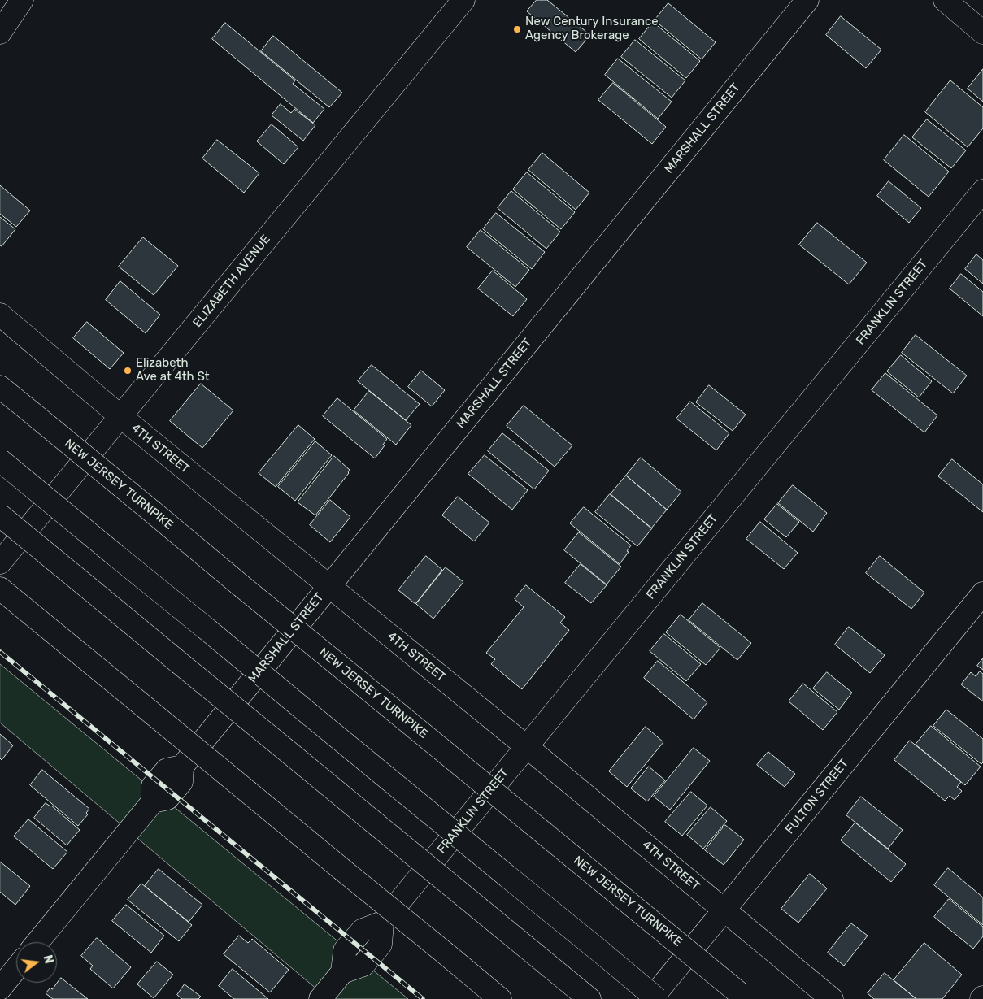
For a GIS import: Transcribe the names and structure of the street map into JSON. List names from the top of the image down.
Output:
{
  "streets": {
    "main road": [
      "MARSHALL STREET",
      "ELIZABETH AVENUE",
      "FRANKLIN STREET",
      "4TH STREET",
      "NEW JERSEY TURNPIKE",
      "FULTON STREET"
    ]
  },
  "crossings": [
    ["MARSHALL STREET", "4TH STREET"],
    ["ELIZABETH AVENUE", "4TH STREET"],
    ["FRANKLIN STREET", "4TH STREET"],
    ["4TH STREET", "FULTON STREET"]
  ],
  "places": ["New Century Insurance Agency Brokerage", "Elizabeth Ave at 4th St"],
  "north": "right"
}
